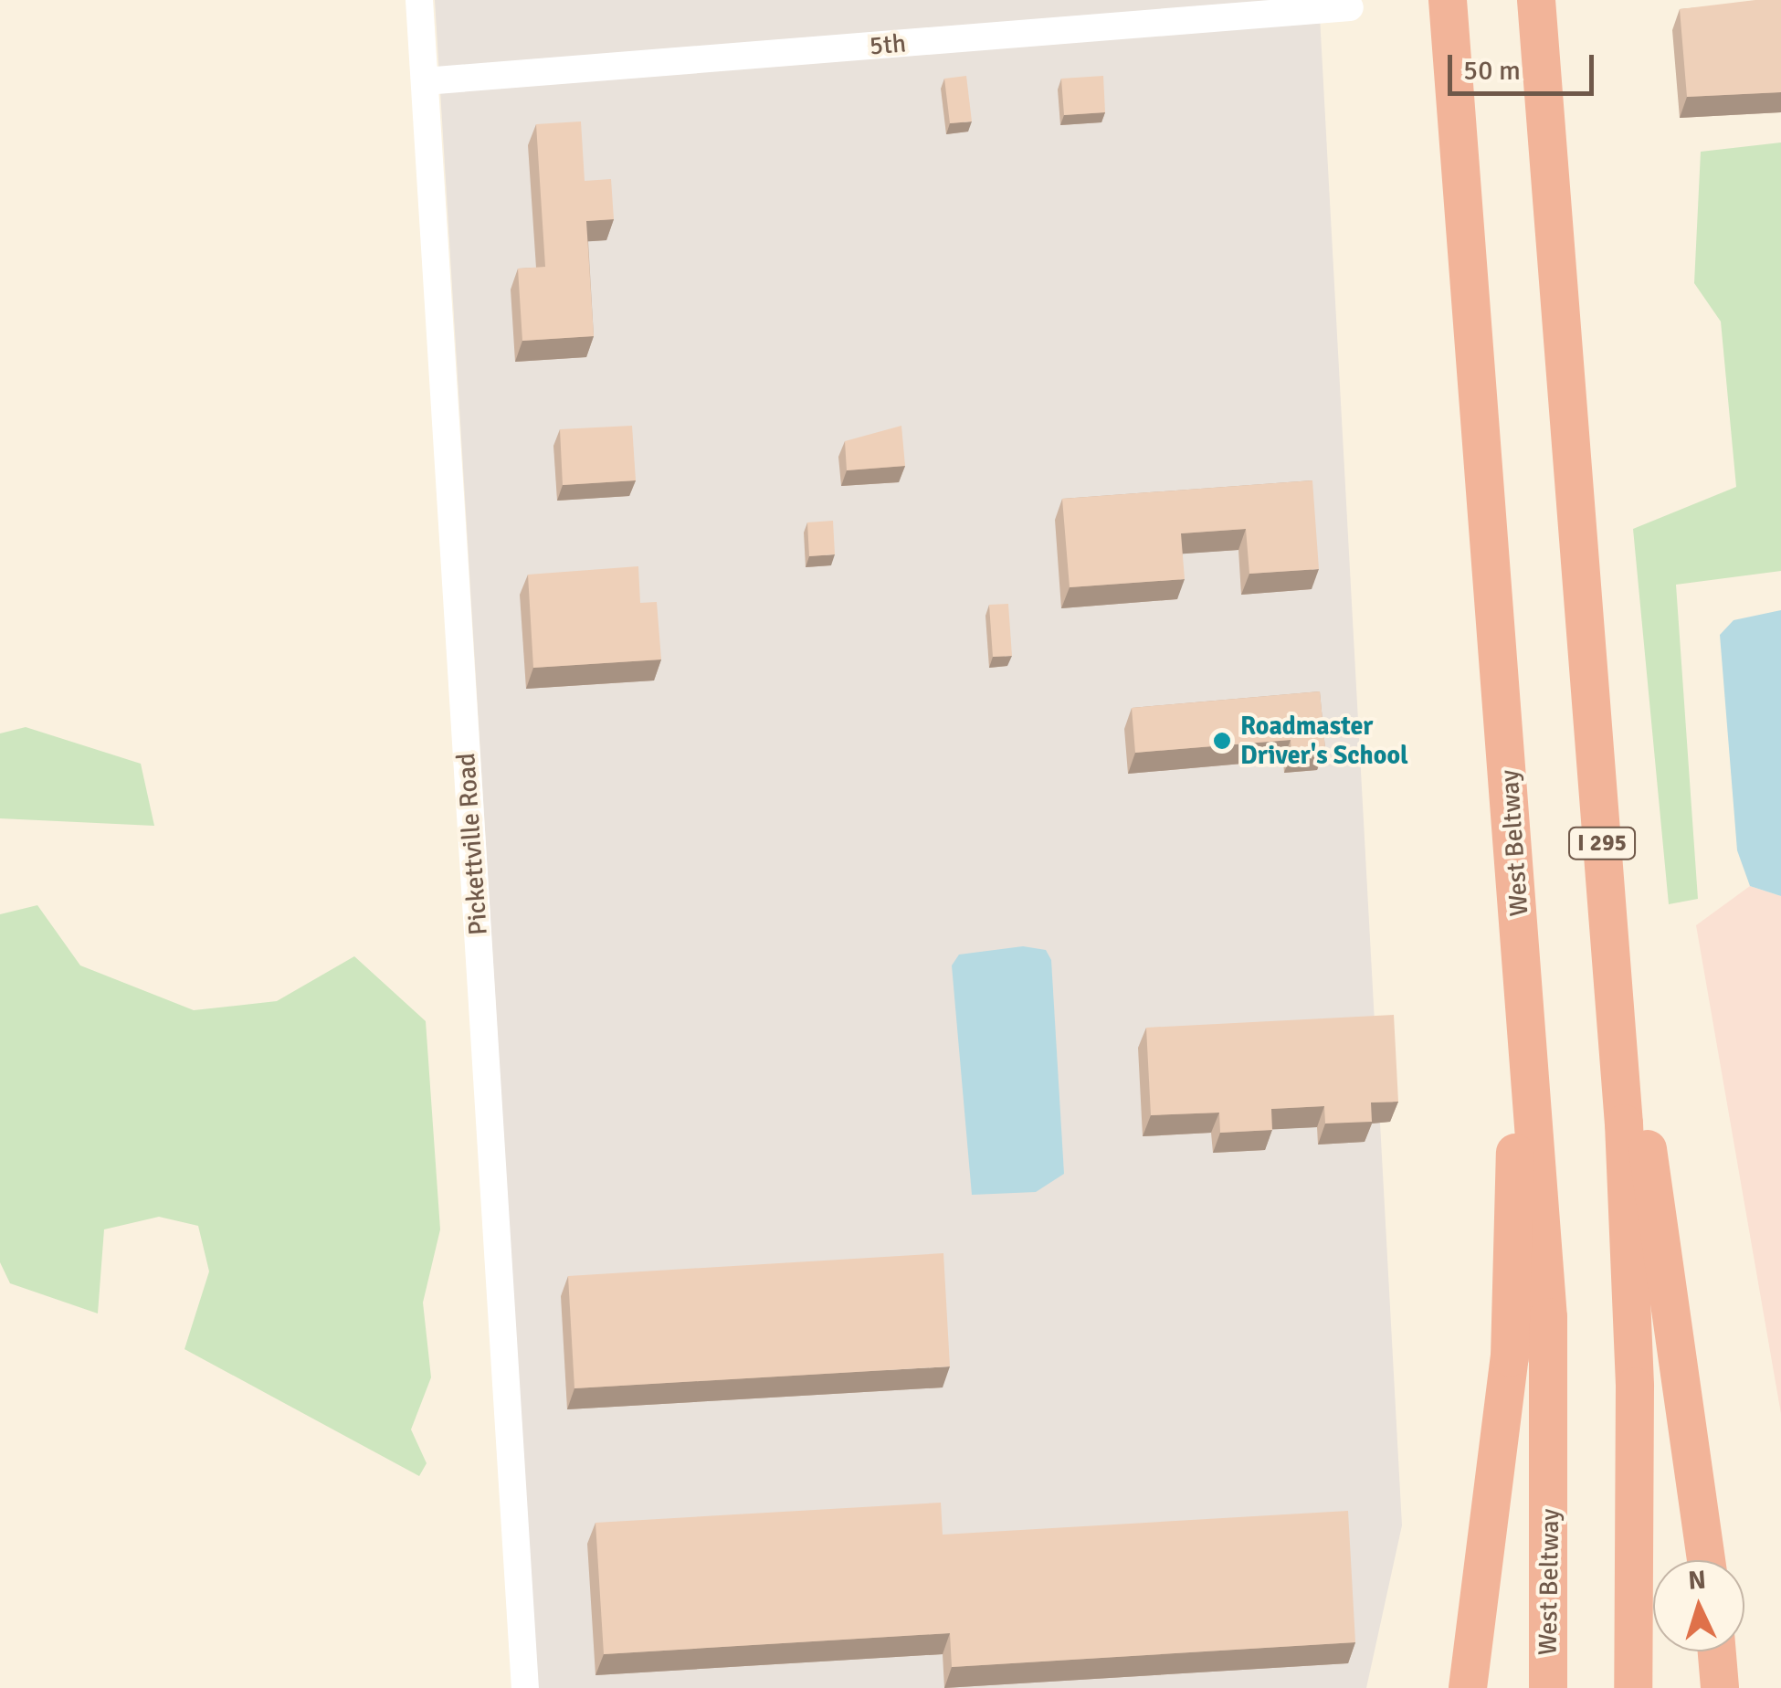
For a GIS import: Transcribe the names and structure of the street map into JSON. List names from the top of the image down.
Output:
{
  "streets": {
    "highway": ["West Beltway", "I 295"],
    "street": ["5th", "Pickettville Road"]
  },
  "crossings": [
    ["5th", "Pickettville Road"]
  ],
  "places": ["Roadmaster Driver's School"],
  "scale_bar": "50 m",
  "north": "top"
}
